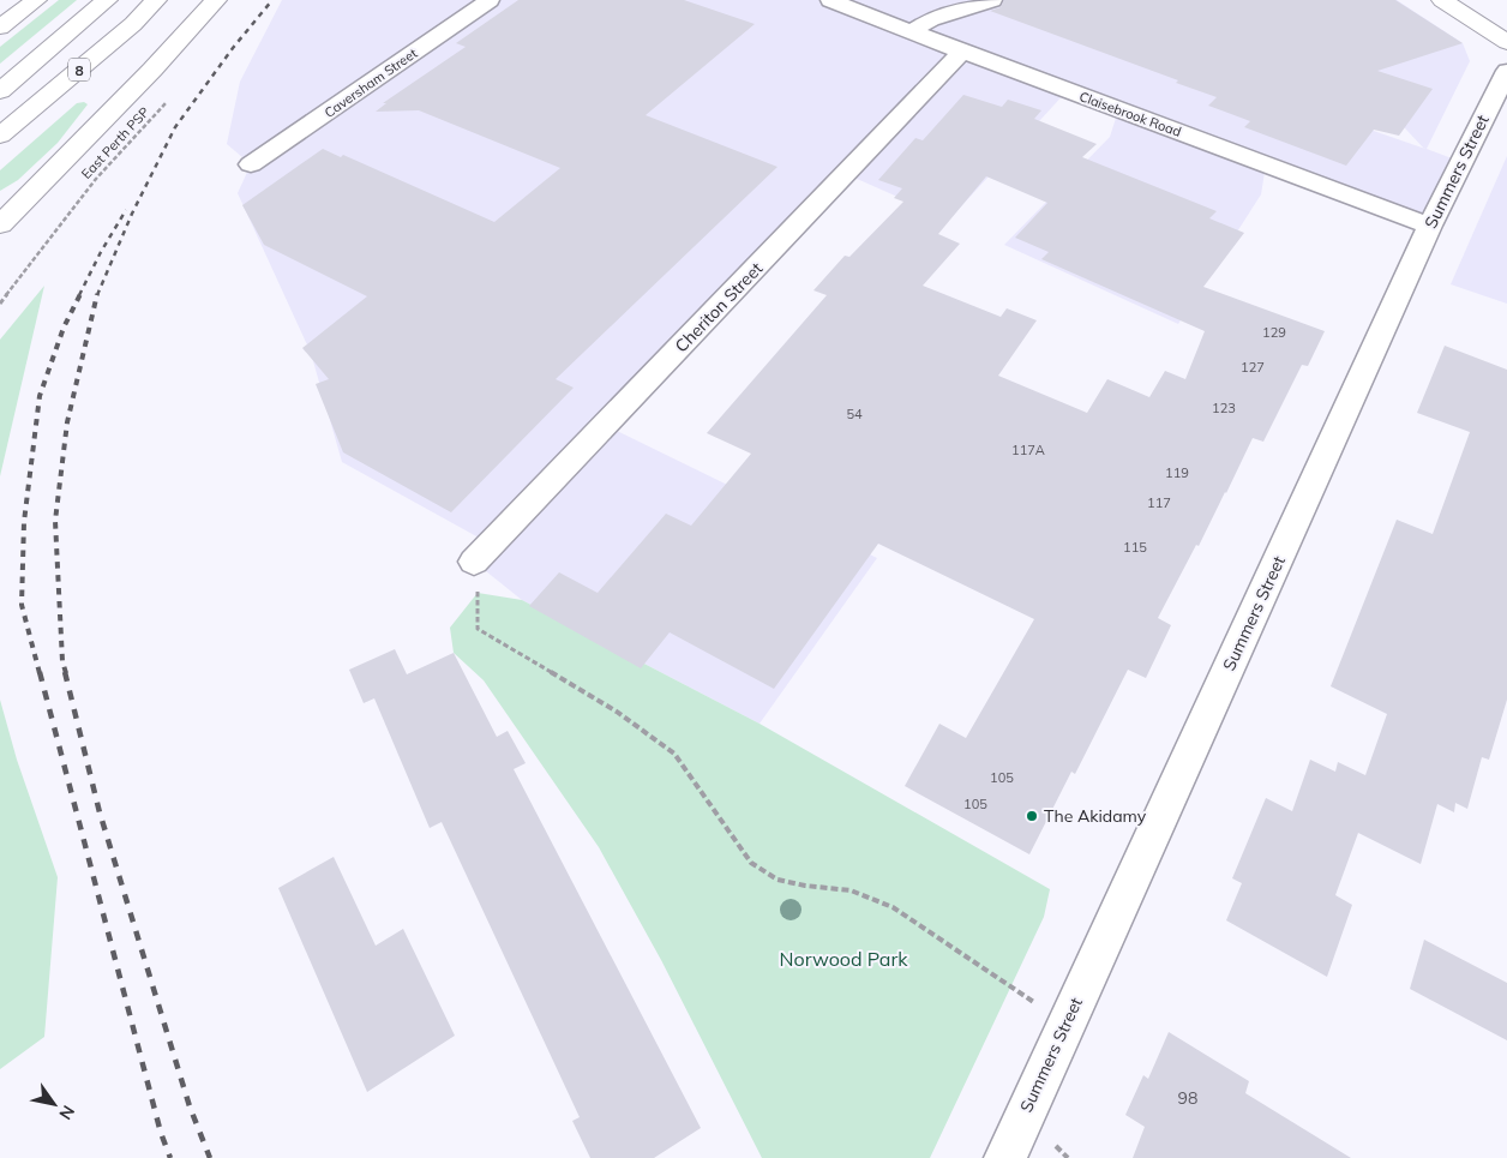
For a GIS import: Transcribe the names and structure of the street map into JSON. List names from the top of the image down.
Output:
{
  "streets": {
    "main road": ["8"],
    "street": [
      "Caversham Street",
      "Claisebrook Road",
      "Summers Street",
      "Cheriton Street"
    ],
    "path": ["East Perth PSP"]
  },
  "crossings": [
    ["Claisebrook Road", "Summers Street"],
    ["Claisebrook Road", "Cheriton Street"]
  ],
  "parks": ["Norwood Park"],
  "places": ["The Akidamy"],
  "house_numbers": [
    "129",
    "127",
    "123",
    "54",
    "117A",
    "119",
    "117",
    "115",
    "105",
    "105",
    "98"
  ],
  "north": "bottom right"
}
